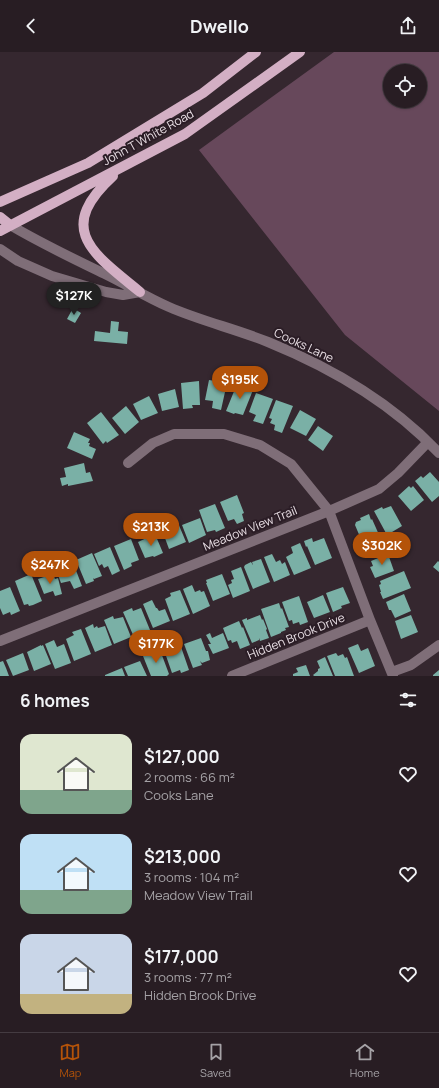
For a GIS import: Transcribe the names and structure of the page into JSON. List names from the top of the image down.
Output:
{
  "streets": {
    "main road": ["John T White Road", "Cooks Lane"],
    "street": ["Meadow View Trail", "Hidden Brook Drive"]
  },
  "crossings": [
    ["John T White Road", "Cooks Lane"],
    ["Cooks Lane", "Meadow View Trail"]
  ],
  "page": {
    "header": "Dwello",
    "price": [
      "$127K",
      "$195K",
      "$213K",
      "$302K",
      "$247K",
      "$177K"
    ],
    "heading": "6 homes",
    "list": [
      {
        "name": "$127,000",
        "note": "2 rooms · 66 m² · Cooks Lane"
      },
      {
        "name": "$213,000",
        "note": "3 rooms · 104 m² · Meadow View Trail"
      },
      {
        "name": "$177,000",
        "note": "3 rooms · 77 m² · Hidden Brook Drive"
      }
    ],
    "tabs": ["Map", "Saved", "Home"]
  }
}
